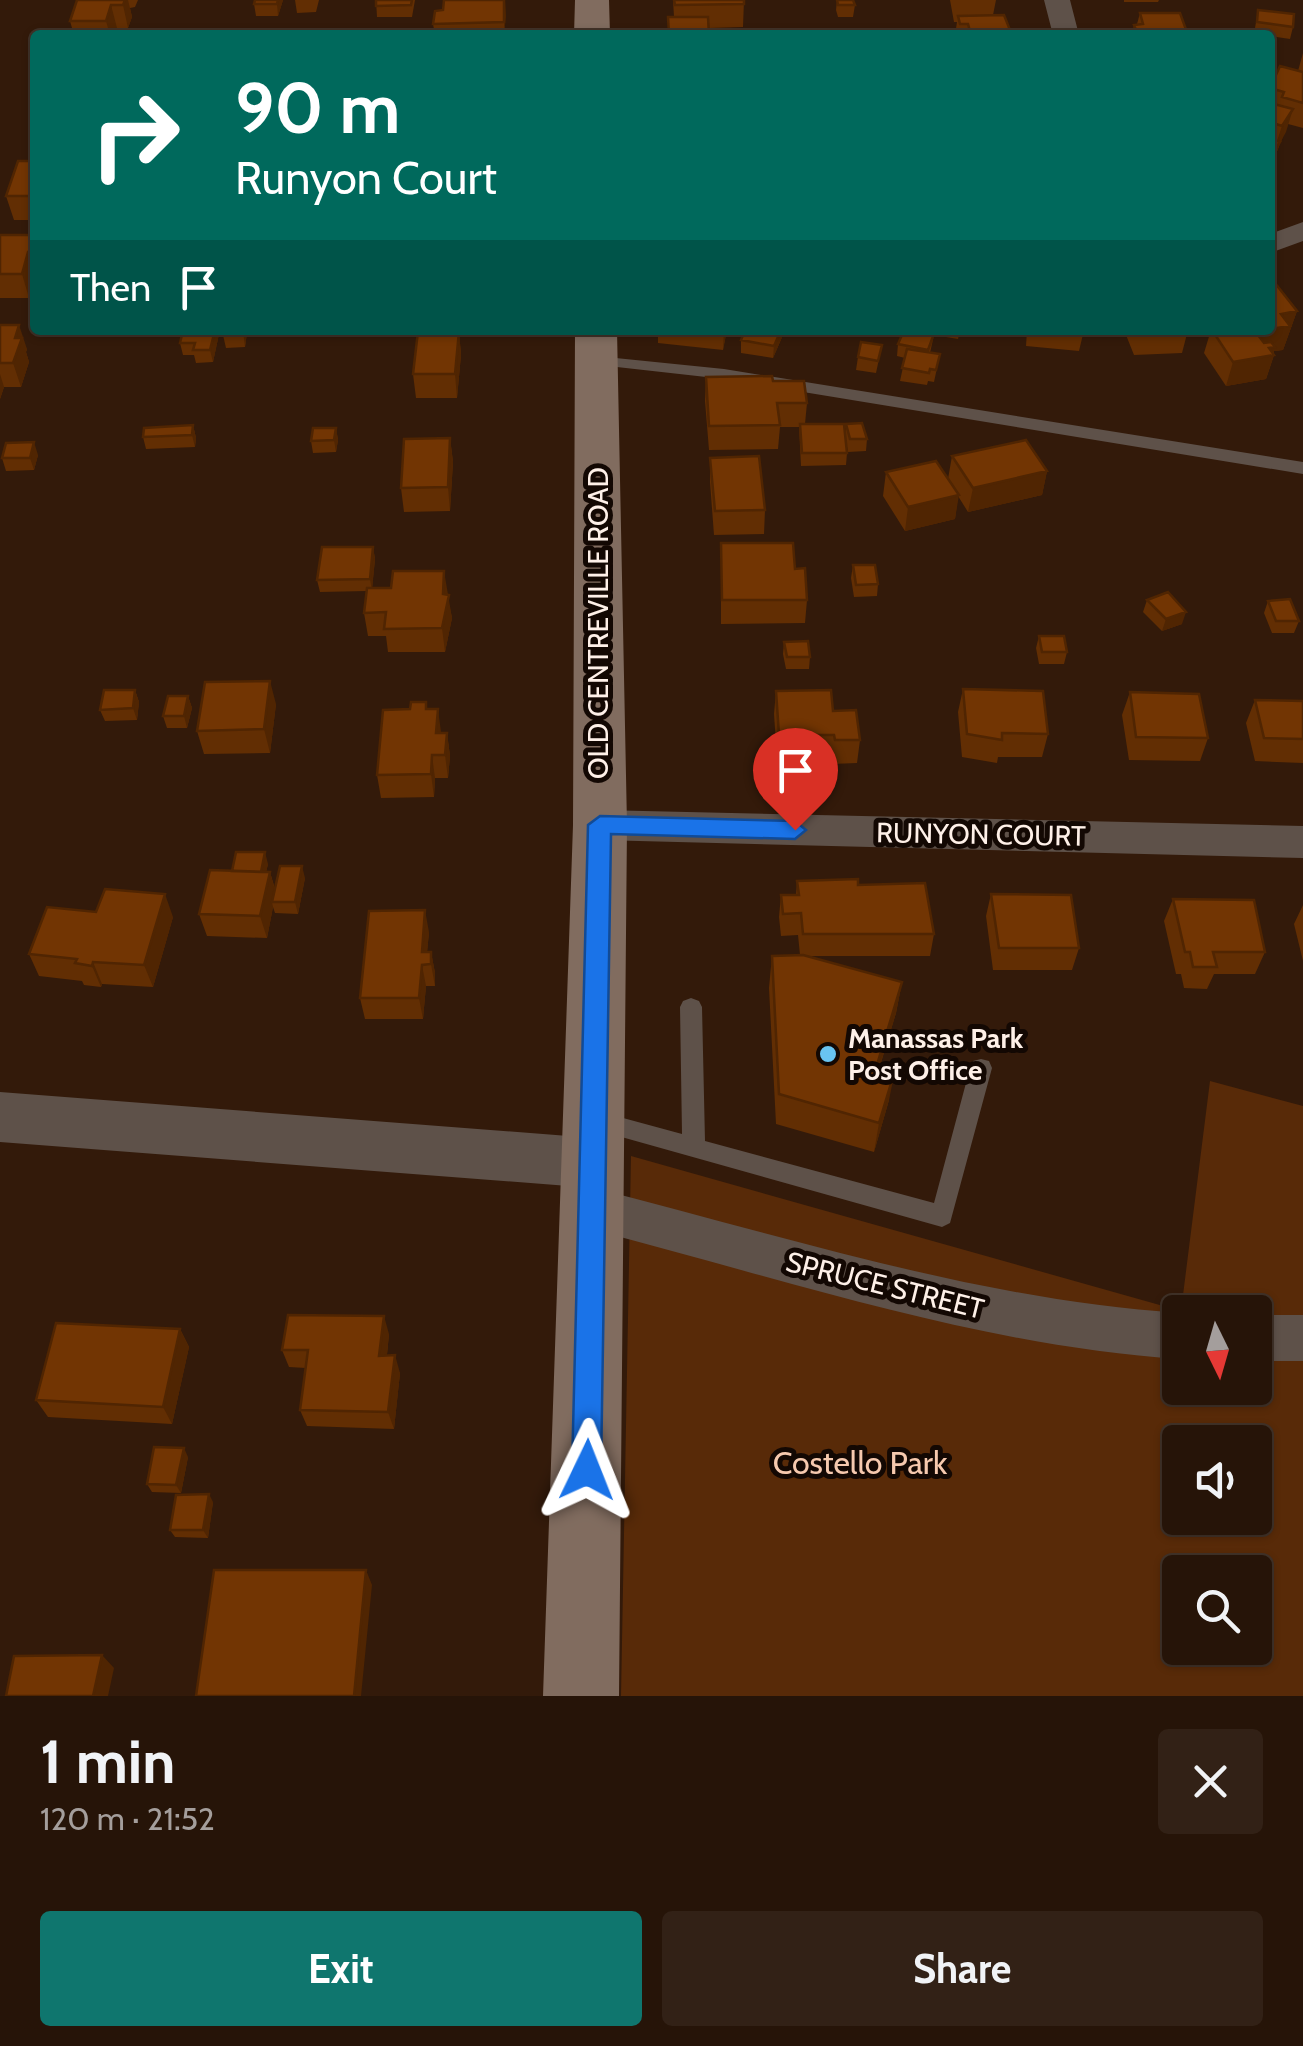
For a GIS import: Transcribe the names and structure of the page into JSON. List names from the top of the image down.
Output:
{
  "streets": {
    "main road": ["OLD CENTREVILLE ROAD"],
    "street": ["RUNYON COURT", "SPRUCE STREET"]
  },
  "crossings": [
    ["OLD CENTREVILLE ROAD", "RUNYON COURT"],
    ["OLD CENTREVILLE ROAD", "SPRUCE STREET"]
  ],
  "parks": ["Costello Park"],
  "places": ["Manassas Park Post Office"],
  "north": "bottom",
  "page": {
    "turn": ["90 m", "Runyon Court"],
    "then": "Then",
    "heading": ["1 min", "120 m · 21:52"],
    "buttons": ["Exit", "Share"]
  }
}
